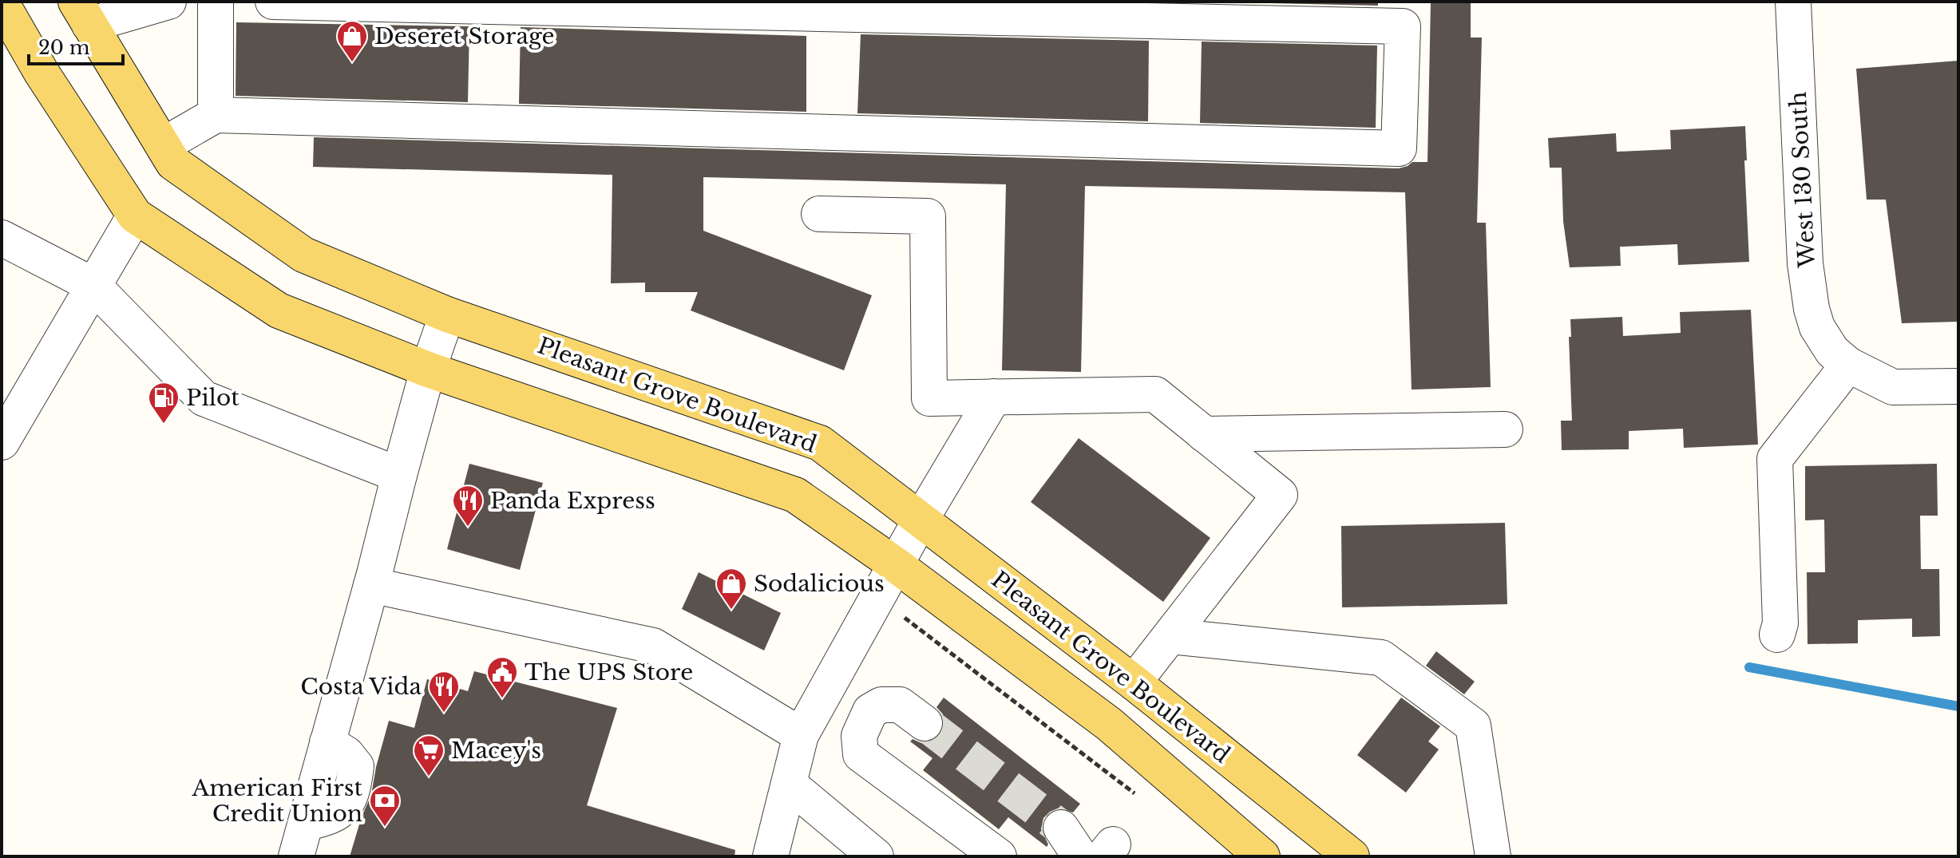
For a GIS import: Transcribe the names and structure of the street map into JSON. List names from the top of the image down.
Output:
{
  "streets": {
    "main road": ["Pleasant Grove Boulevard"],
    "street": ["West 130 South"]
  },
  "places": {
    "shop": ["Deseret Storage", "Sodalicious"],
    "fuel station": ["Pilot"],
    "restaurant": ["Panda Express", "Costa Vida"],
    "public building": ["The UPS Store"],
    "supermarket": ["Macey's"],
    "bank": ["American First Credit Union"]
  },
  "scale_bar": "20 m"
}
